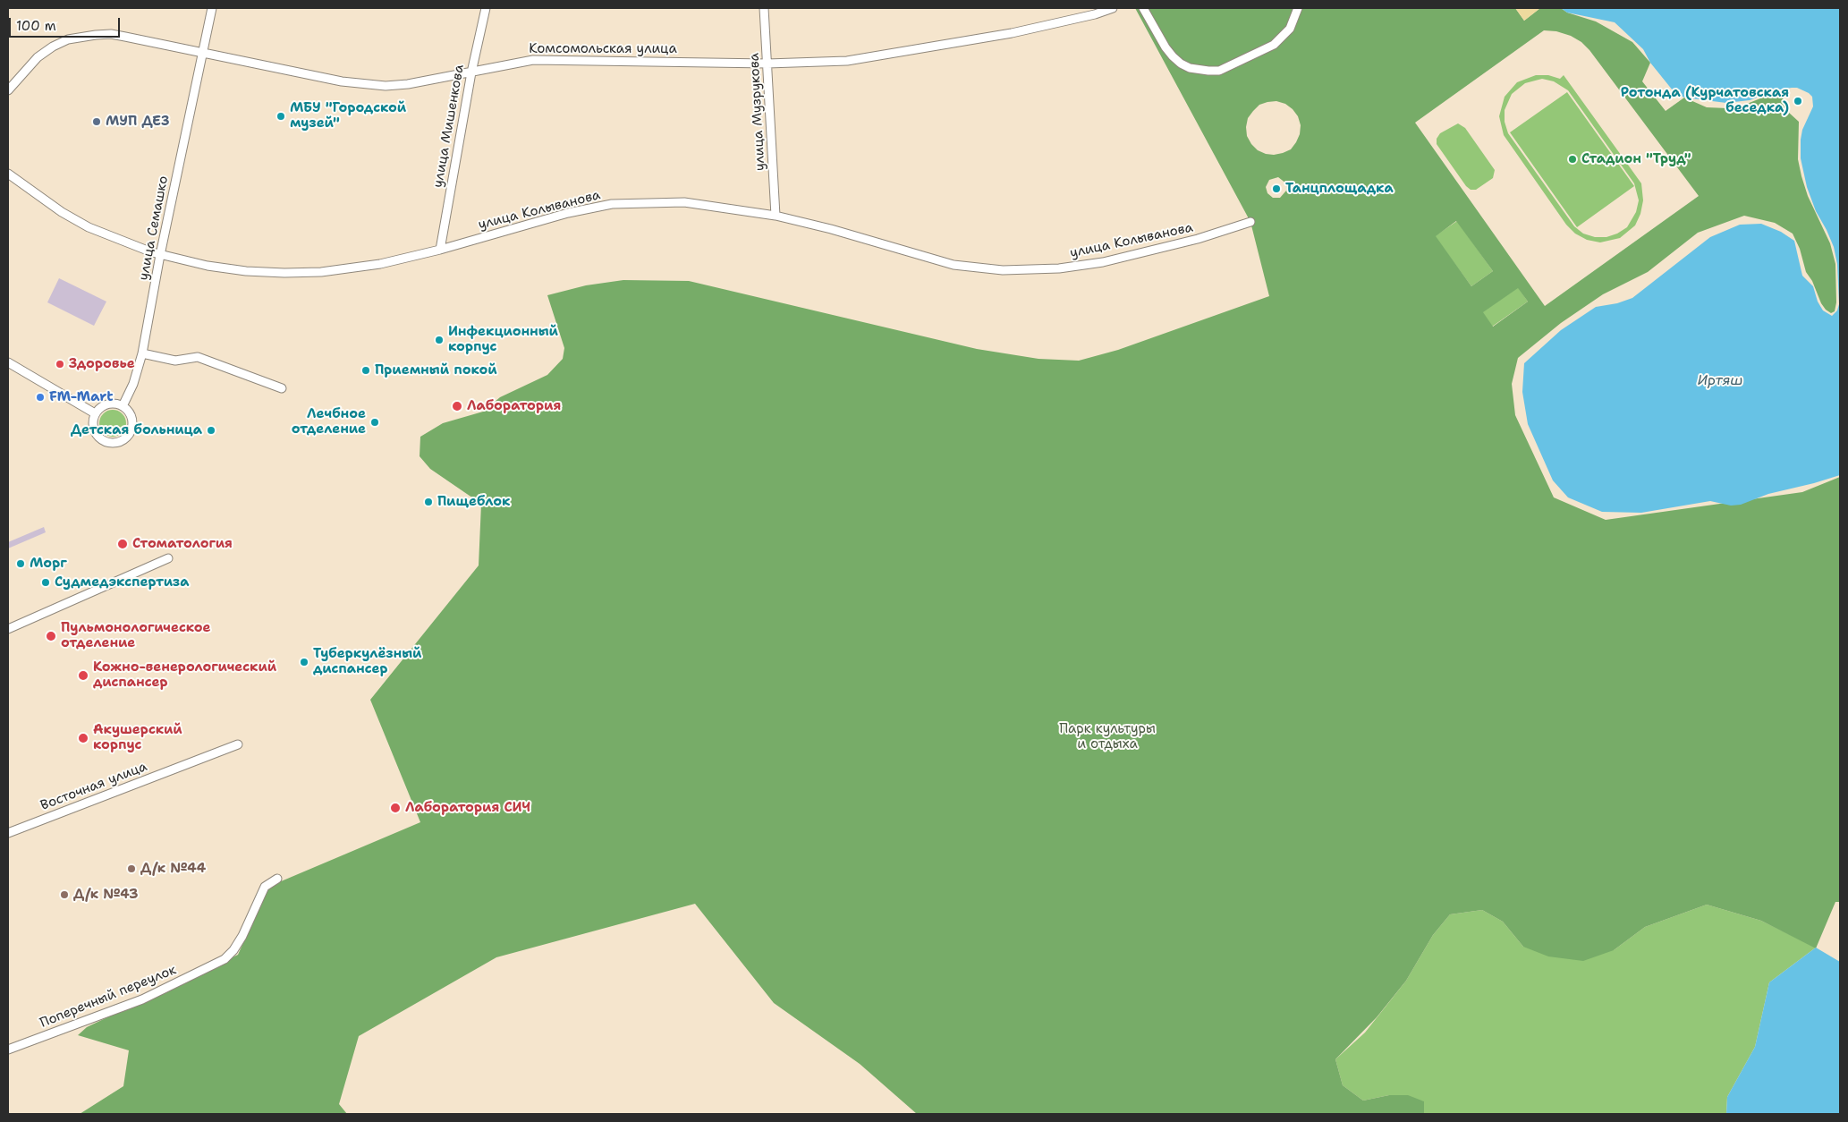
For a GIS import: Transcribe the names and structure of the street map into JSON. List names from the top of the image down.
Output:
{
  "streets": {
    "street": [
      "Комсомольская улица",
      "улица Музрукова",
      "улица Мишенкова",
      "улица Колыванова",
      "улица Семашко",
      "Восточная улица",
      "Поперечный переулок"
    ]
  },
  "crossings": [
    ["Комсомольская улица", "улица Музрукова"],
    ["Комсомольская улица", "улица Мишенкова"],
    ["Комсомольская улица", "улица Семашко"],
    ["улица Музрукова", "улица Колыванова"],
    ["улица Мишенкова", "улица Колыванова"],
    ["улица Колыванова", "улица Семашко"]
  ],
  "water": ["Иртяш"],
  "parks": ["Парк культуры и отдыха"],
  "places": [
    "Ротонда (Курчатовская беседка)",
    "МБУ \"Городской музей\"",
    "МУП ДЕЗ",
    "Стадион \"Труд\"",
    "Танцплощадка",
    "Инфекционный корпус",
    "Здоровье",
    "Приемный покой",
    "FM-Mart",
    "Лаборатория",
    "Лечбное отделение",
    "Детская больница",
    "Пищеблок",
    "Стоматология",
    "Морг",
    "Судмедэкспертиза",
    "Пульмонологическое отделение",
    "Туберкулёзный диспансер",
    "Кожно-венерологический диспансер",
    "Акушерский корпус",
    "Лаборатория СИЧ",
    "Д/к №44",
    "Д/к №43"
  ],
  "scale_bar": "100 m"
}
